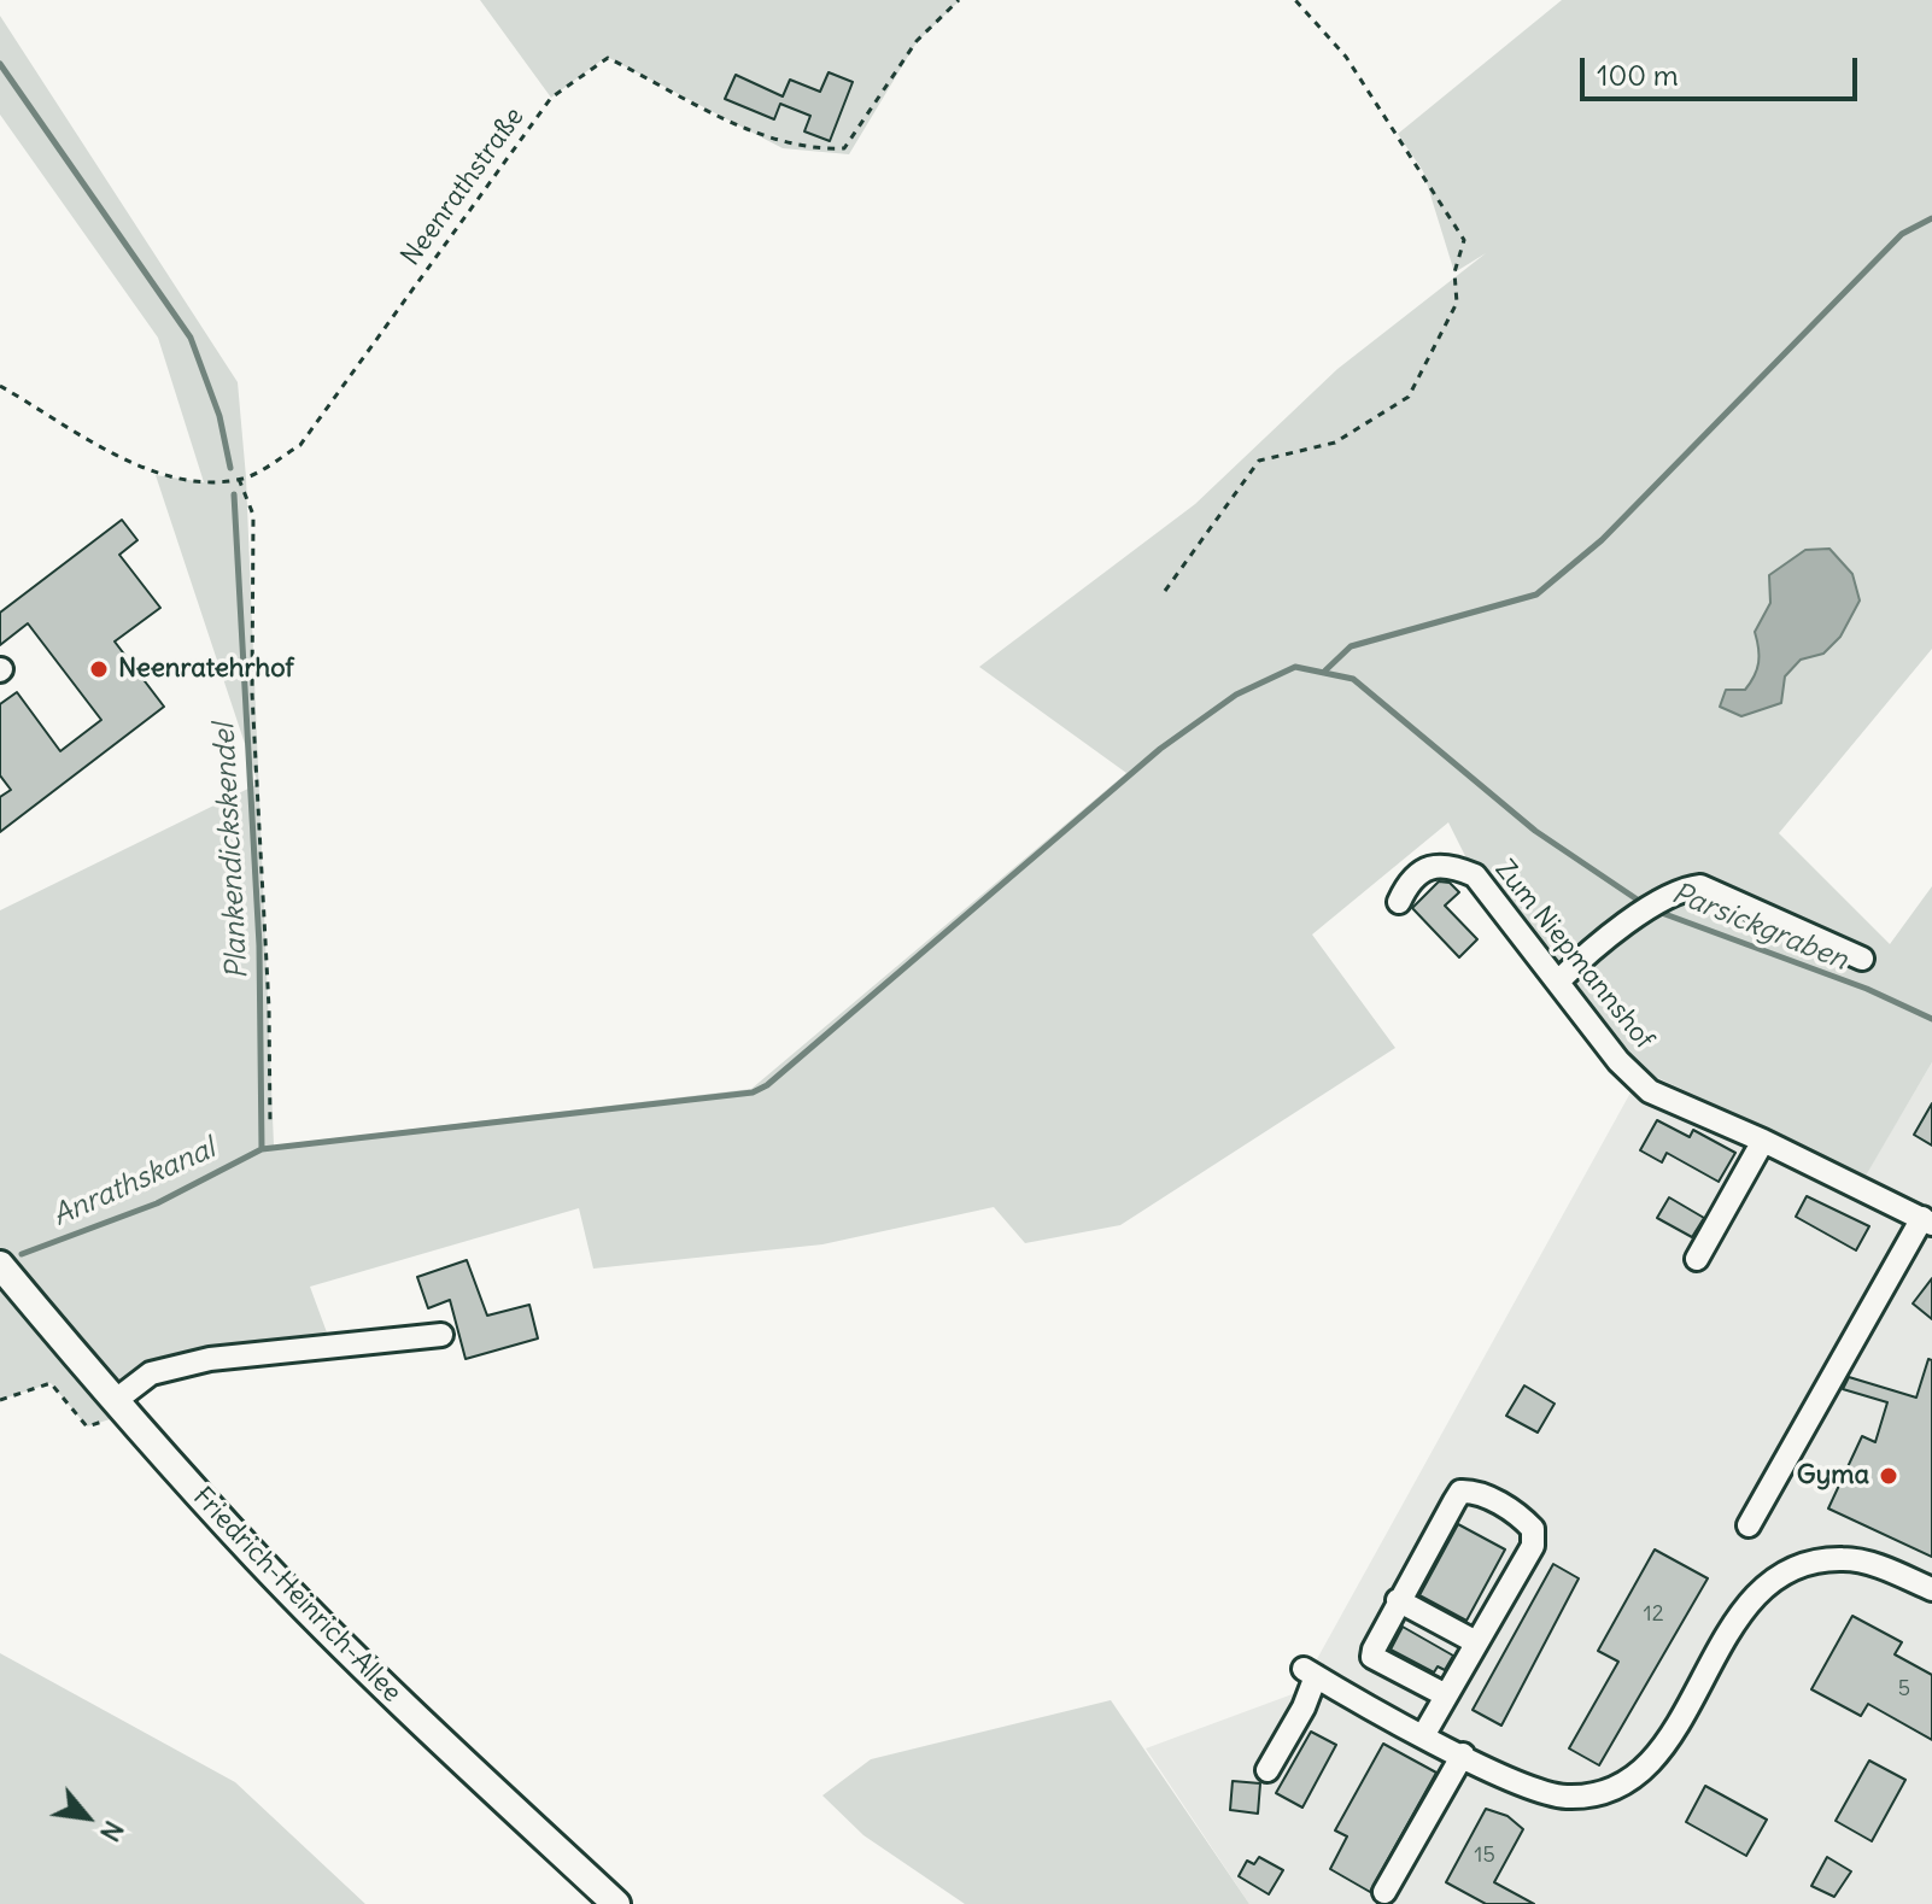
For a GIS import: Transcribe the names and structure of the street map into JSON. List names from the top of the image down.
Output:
{
  "streets": {
    "main road": ["Friedrich-Heinrich-Allee"],
    "street": ["Zum Niepmannshof"],
    "path": ["Neenrathstraße"]
  },
  "water": ["Plankendickskendel", "Parsickgraben", "Anrathskanal"],
  "places": ["Neenratehrhof", "Gyma"],
  "house_numbers": ["12", "5", "15"],
  "scale_bar": "100 m",
  "north": "bottom right"
}
